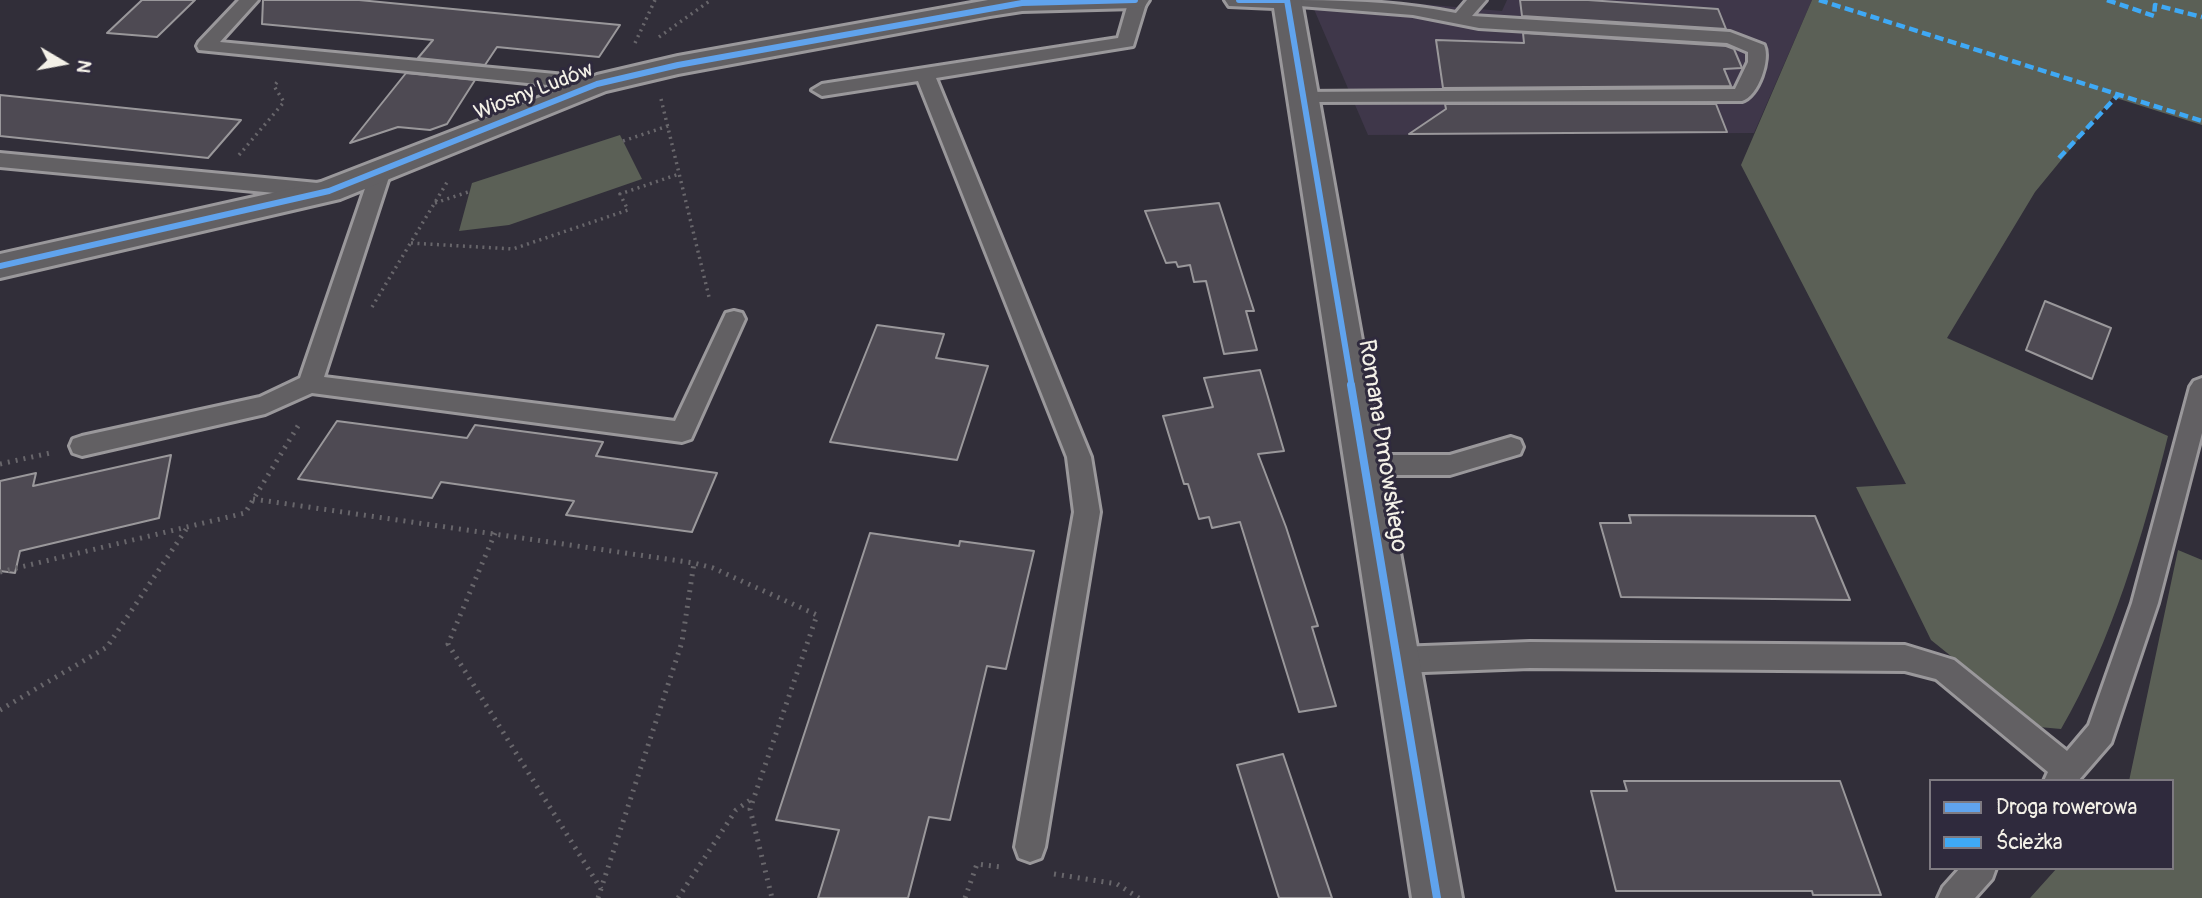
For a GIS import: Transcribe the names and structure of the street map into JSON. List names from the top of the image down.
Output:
{
  "streets": {
    "street": ["Wiosny Ludów", "Romana Dmowskiego"]
  },
  "legend": ["Droga rowerowa", "Ścieżka"],
  "north": "right"
}
